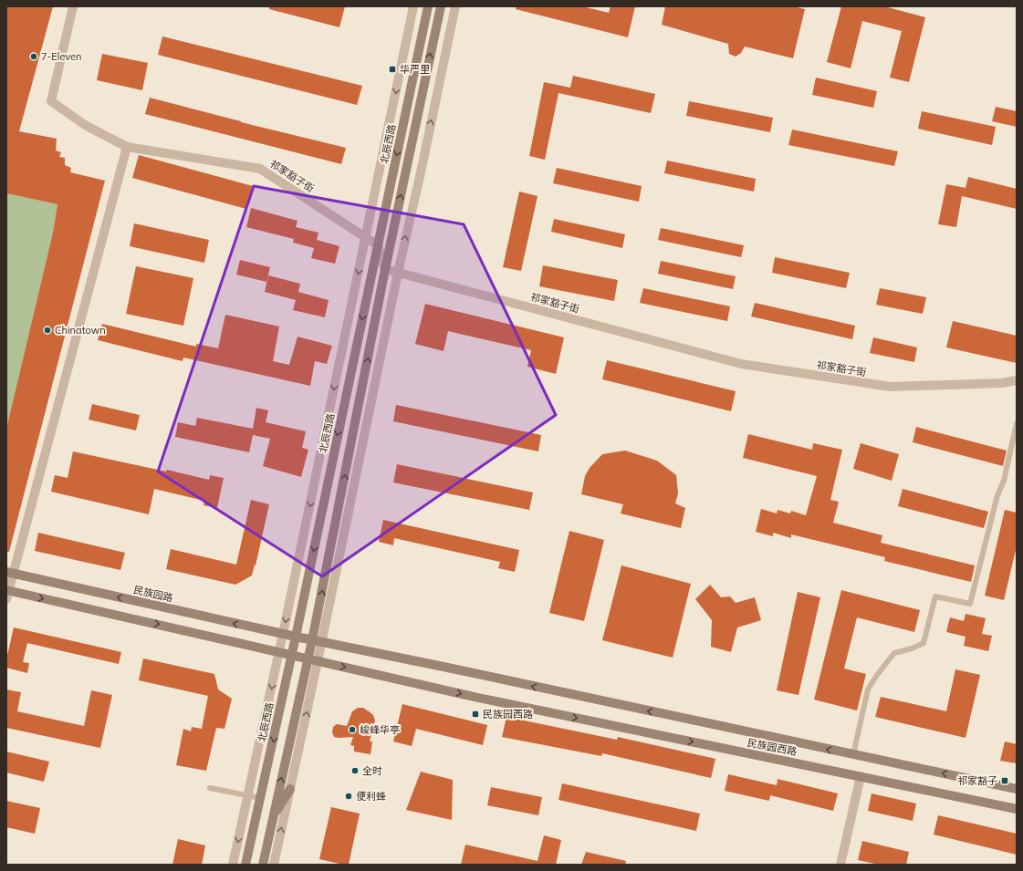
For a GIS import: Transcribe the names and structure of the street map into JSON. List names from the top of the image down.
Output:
{
  "streets": {
    "main road": ["北辰西路", "民族园路", "民族园西路"],
    "street": ["祁家豁子街"]
  },
  "crossings": [
    ["北辰西路", "祁家豁子街"],
    ["北辰西路", "民族园路"],
    ["北辰西路", "民族园西路"],
    ["民族园路", "民族园西路"]
  ],
  "places": {
    "other": [
      "7-Eleven",
      "Chinatown",
      "峻峰华亭",
      "全时",
      "便利蜂"
    ],
    "transit": ["华严里", "民族园西路", "祁家豁子"]
  }
}
